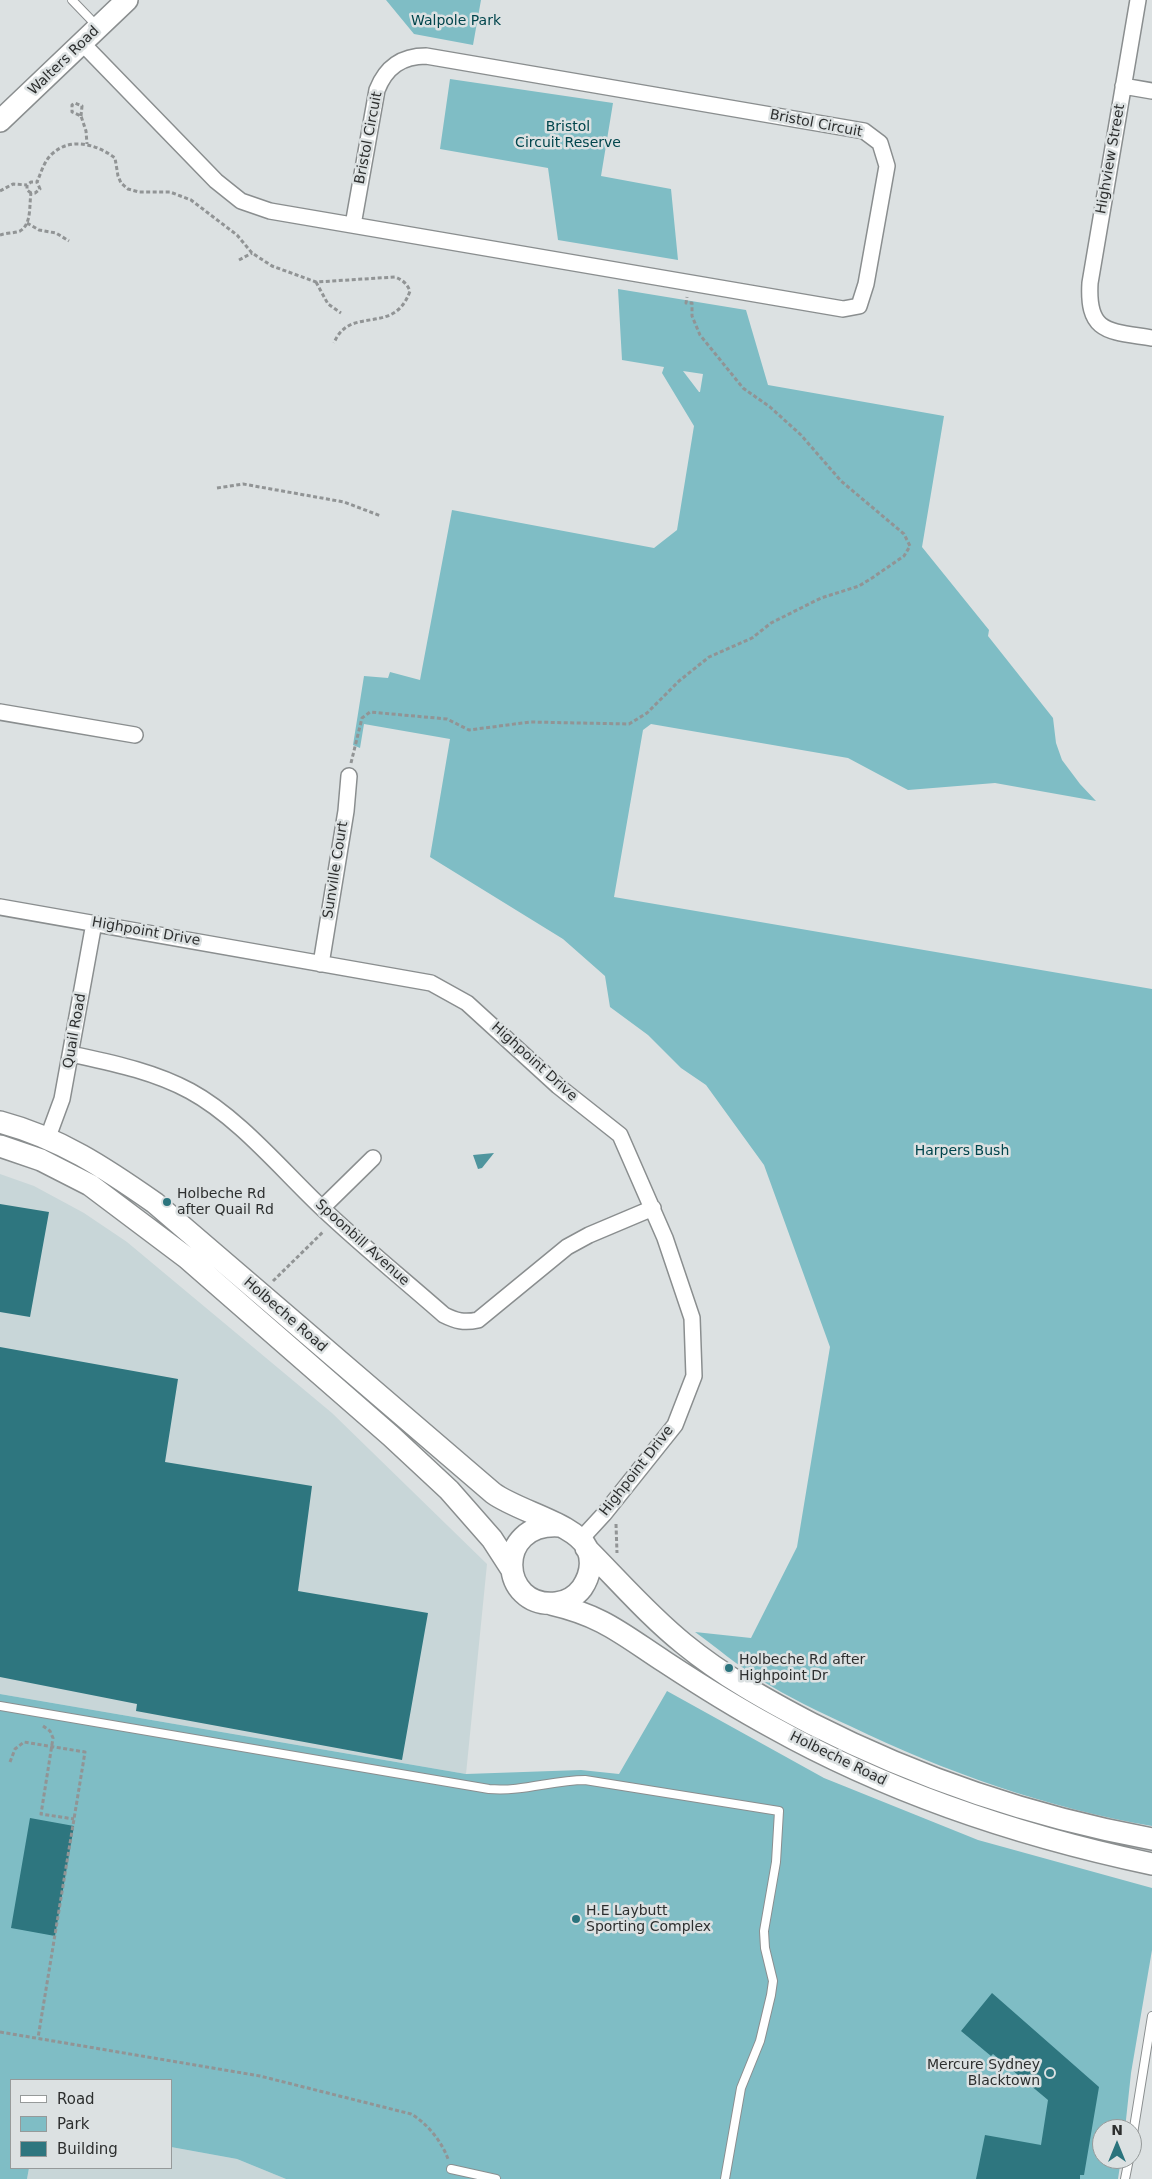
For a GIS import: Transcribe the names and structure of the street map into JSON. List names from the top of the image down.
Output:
{
  "streets": {
    "street": [
      "Walters Road",
      "Bristol Circuit",
      "Highview Street",
      "Sunville Court",
      "Highpoint Drive",
      "Quail Road",
      "Spoonbill Avenue",
      "Holbeche Road"
    ]
  },
  "crossings": [
    ["Walters Road", "Bristol Circuit"],
    ["Sunville Court", "Highpoint Drive"],
    ["Highpoint Drive", "Quail Road"],
    ["Highpoint Drive", "Spoonbill Avenue"],
    ["Highpoint Drive", "Holbeche Road"],
    ["Quail Road", "Spoonbill Avenue"],
    ["Quail Road", "Holbeche Road"]
  ],
  "parks": ["Walpole Park", "Bristol Circuit Reserve", "Harpers Bush"],
  "places": [
    "Holbeche Rd after Quail Rd",
    "Holbeche Rd after Highpoint Dr",
    "H.E Laybutt Sporting Complex",
    "Mercure Sydney Blacktown"
  ],
  "legend": ["Road", "Park", "Building"],
  "north": "top"
}
